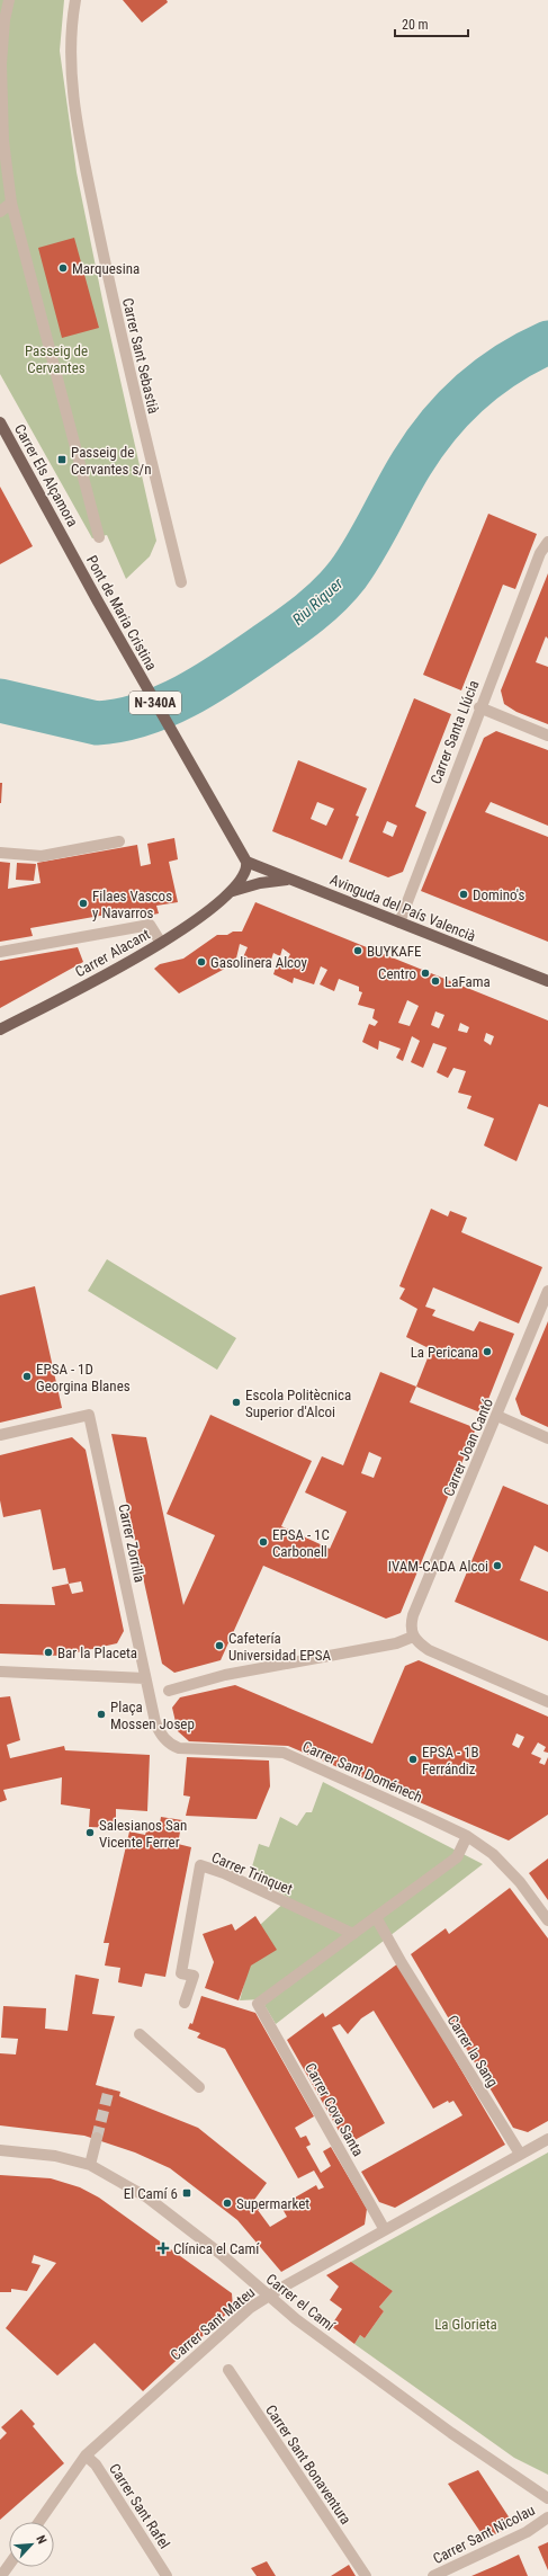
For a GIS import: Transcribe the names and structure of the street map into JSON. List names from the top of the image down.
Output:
{
  "streets": {
    "main road": [
      "Carrer Els Alçamora",
      "Pont de Maria Cristina",
      "N-340A",
      "Avinguda del País Valencià",
      "Carrer Alacant"
    ],
    "street": [
      "Carrer Sant Sebastià",
      "Carrer Santa Llúcia",
      "Carrer Joan Cantó",
      "Carrer Zorrilla",
      "Carrer Sant Doménech",
      "Carrer Trinquet",
      "Carrer la Sang",
      "Carrer Cova Santa",
      "Carrer el Camí",
      "Carrer Sant Mateu",
      "Carrer Sant Bonaventura",
      "Carrer Sant Rafel",
      "Carrer Sant Nicolau"
    ]
  },
  "crossings": [
    ["Carrer Els Alçamora", "Pont de Maria Cristina"],
    ["Pont de Maria Cristina", "Avinguda del País Valencià"],
    ["Pont de Maria Cristina", "Carrer Alacant"],
    ["Carrer Santa Llúcia", "Avinguda del País Valencià"],
    ["Avinguda del País Valencià", "Carrer Alacant"],
    ["Carrer Zorrilla", "Carrer Sant Doménech"],
    ["Carrer Trinquet", "Carrer Cova Santa"],
    ["Carrer la Sang", "Carrer Sant Mateu"],
    ["Carrer Cova Santa", "Carrer Sant Mateu"],
    ["Carrer el Camí", "Carrer Sant Mateu"],
    ["Carrer Sant Mateu", "Carrer Sant Rafel"]
  ],
  "water": ["Riu Riquer"],
  "parks": ["Passeig de Cervantes", "La Glorieta"],
  "places": {
    "other": [
      "Marquesina",
      "Domino's",
      "Filaes Vascos y Navarros",
      "BUYKAFE",
      "Gasolinera Alcoy",
      "Centro",
      "LaFama",
      "La Pericana",
      "EPSA - 1D Georgina Blanes",
      "Escola Politècnica Superior d'Alcoi",
      "EPSA - 1C Carbonell",
      "IVAM-CADA Alcoi",
      "Cafetería Universidad EPSA",
      "Bar la Placeta",
      "Plaça Mossen Josep",
      "EPSA - 1B Ferrándiz",
      "Salesianos San Vicente Ferrer",
      "Supermarket"
    ],
    "transit": ["Passeig de Cervantes s/n", "El Camí 6"],
    "health": ["Clínica el Camí"]
  },
  "scale_bar": "20 m",
  "north": "top right"
}
